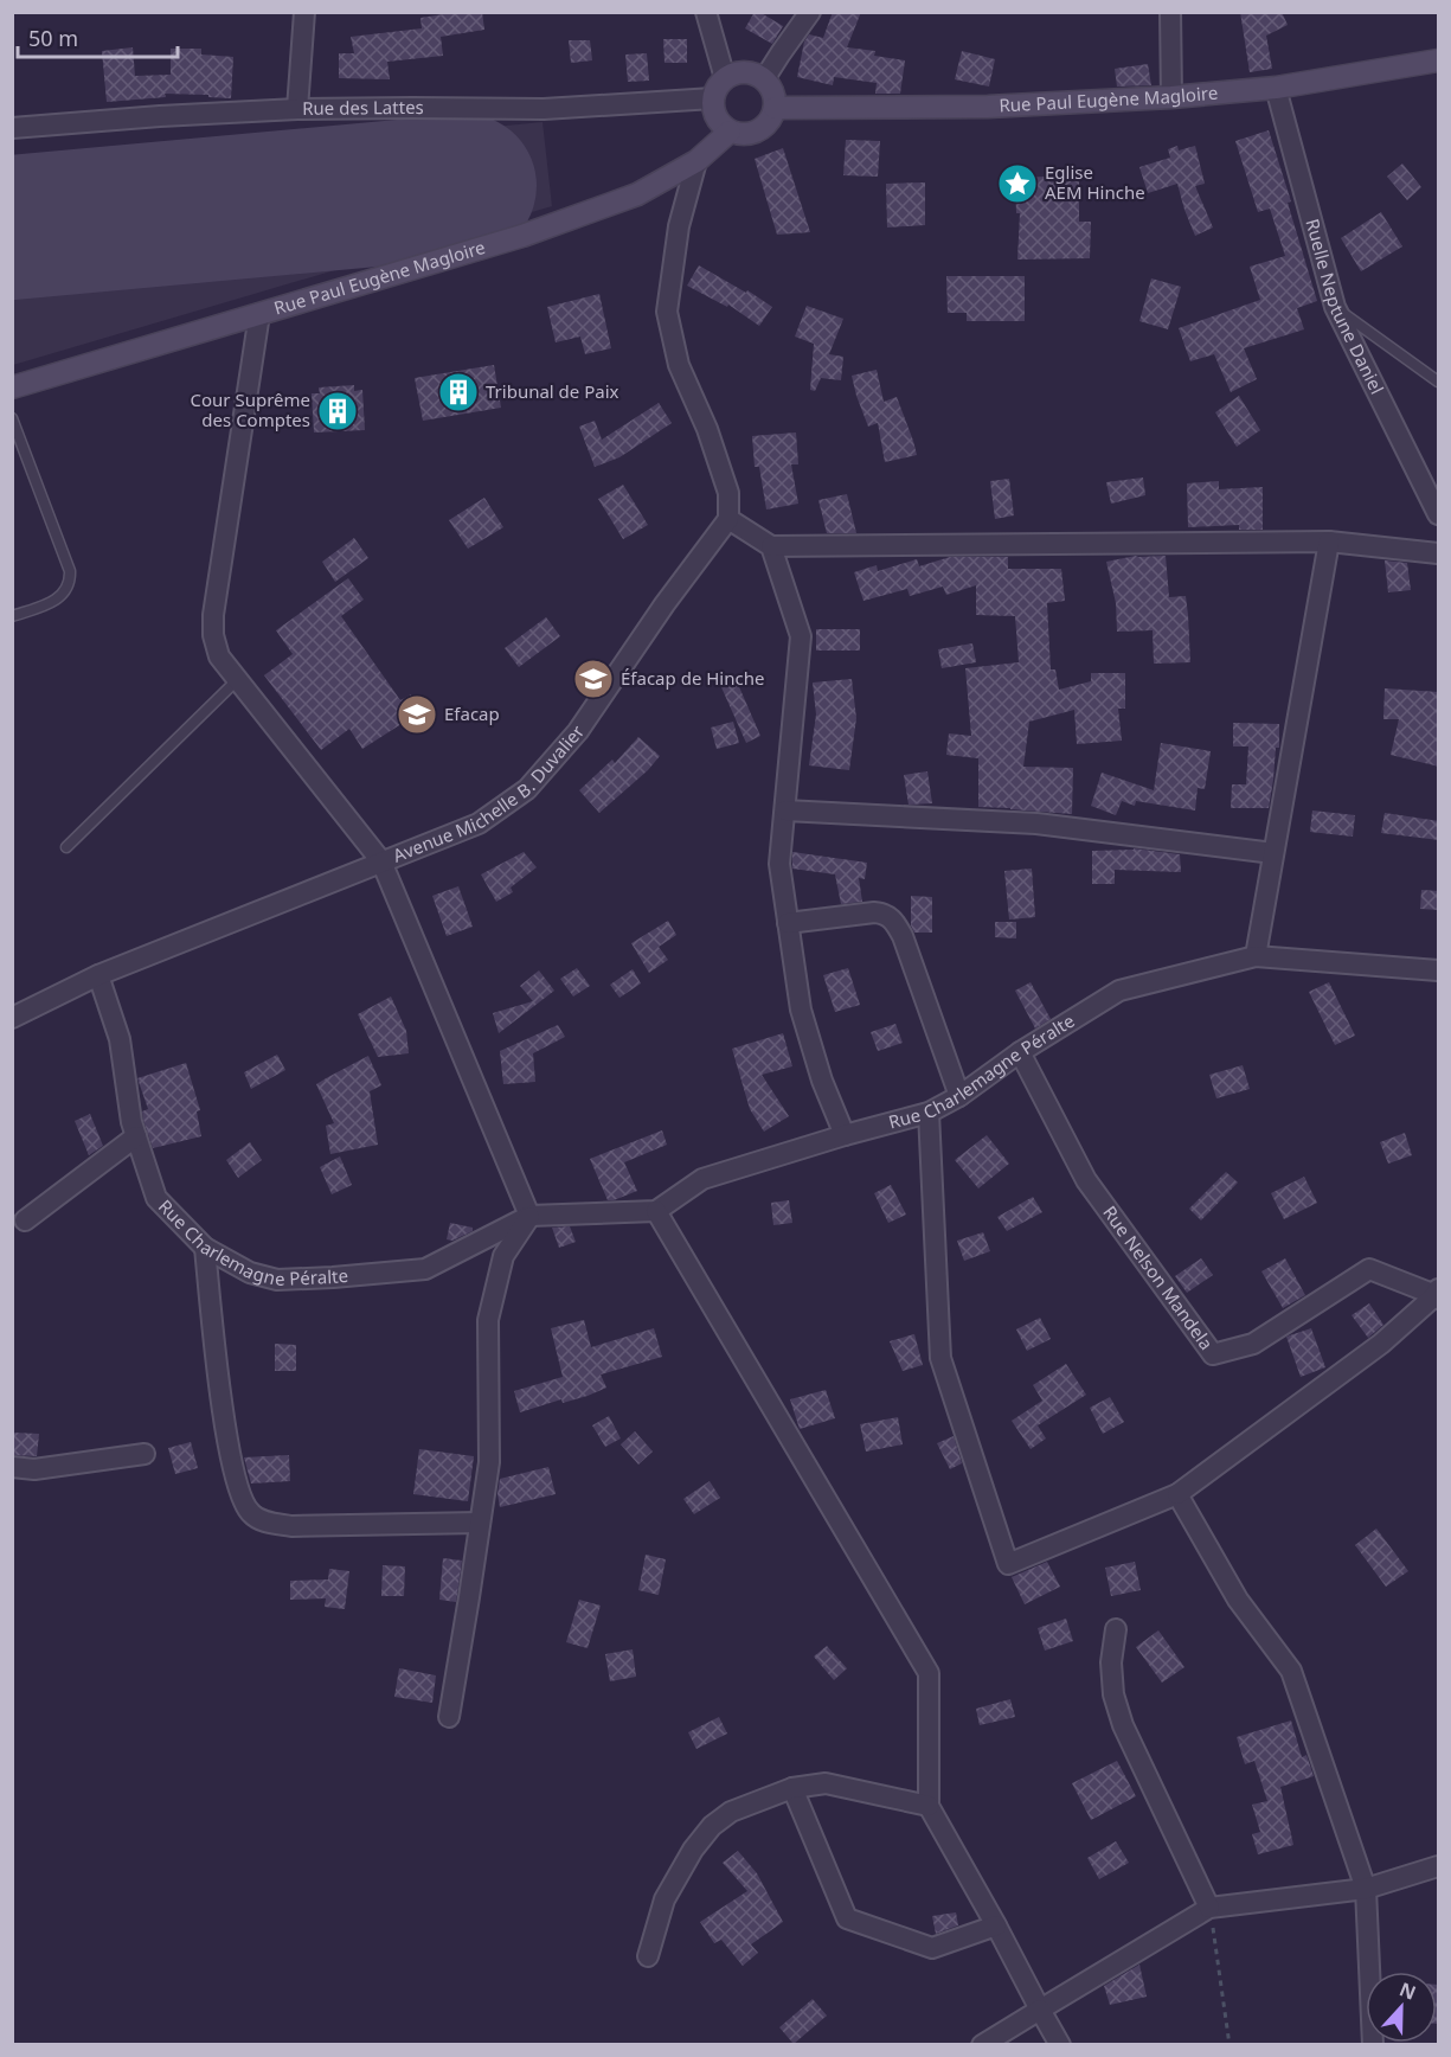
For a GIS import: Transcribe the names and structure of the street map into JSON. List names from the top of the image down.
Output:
{
  "streets": {
    "main road": ["Rue Paul Eugène Magloire"],
    "street": [
      "Rue des Lattes",
      "Ruelle Neptune Daniel",
      "Avenue Michelle B. Duvalier",
      "Rue Charlemagne Péralte",
      "Rue Nelson Mandela"
    ]
  },
  "crossings": [
    ["Rue Paul Eugène Magloire", "Rue des Lattes"],
    ["Rue Paul Eugène Magloire", "Ruelle Neptune Daniel"],
    ["Avenue Michelle B. Duvalier", "Rue Charlemagne Péralte"],
    ["Rue Charlemagne Péralte", "Rue Nelson Mandela"]
  ],
  "places": {
    "place": ["Eglise AEM Hinche"],
    "building": ["Tribunal de Paix", "Cour Suprême des Comptes"],
    "school or university": ["Éfacap de Hinche", "Efacap"]
  },
  "scale_bar": "50 m",
  "north": "top"
}
